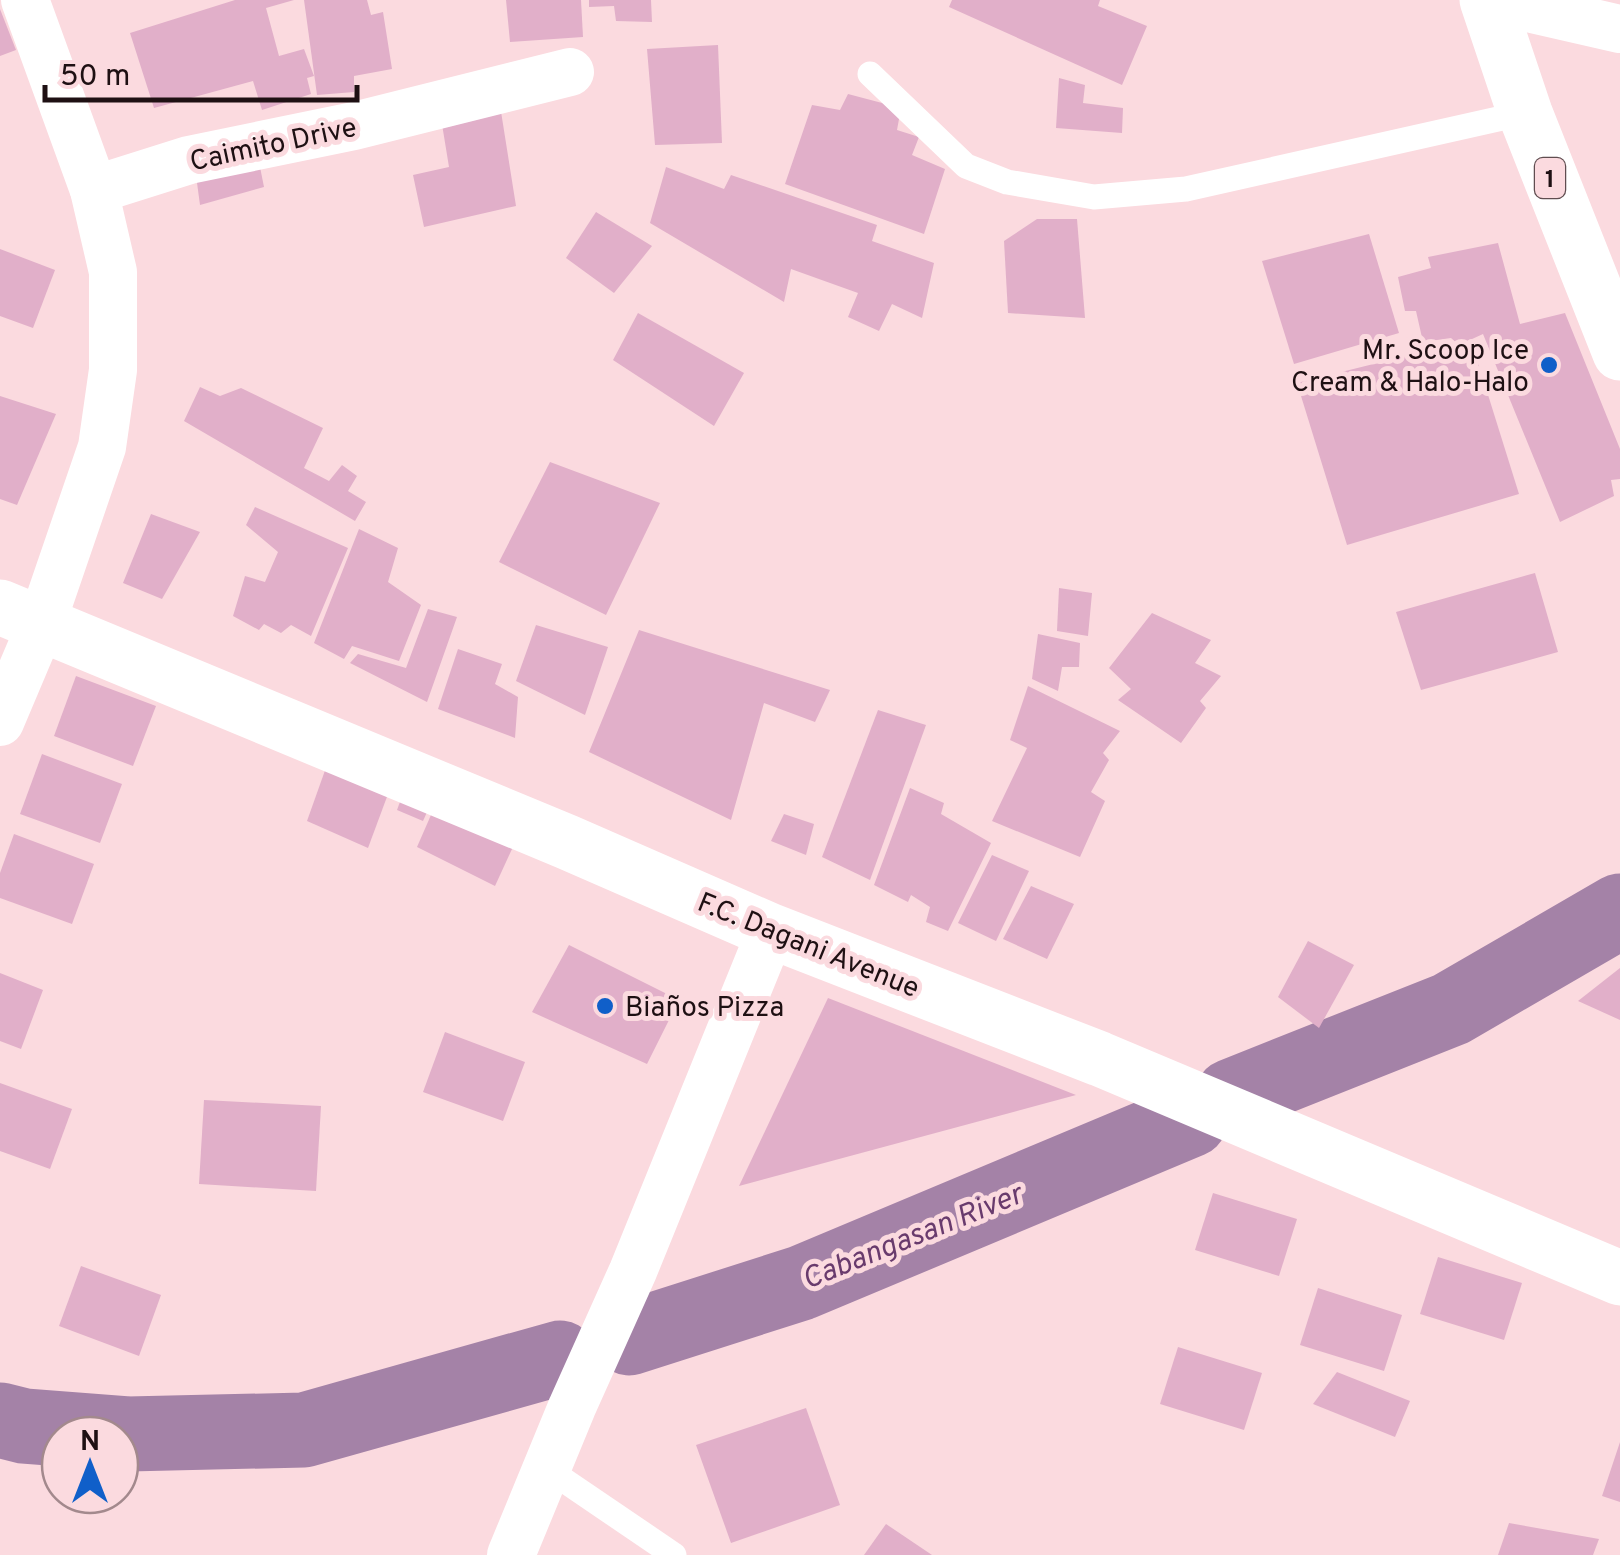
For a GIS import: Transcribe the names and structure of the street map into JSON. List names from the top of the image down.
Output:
{
  "streets": {
    "main road": ["1", "F.C. Dagani Avenue"],
    "street": ["Caimito Drive"]
  },
  "water": ["Cabangasan River"],
  "places": ["Mr. Scoop Ice Cream & Halo-Halo", "Biaños Pizza"],
  "scale_bar": "50 m",
  "north": "top"
}
